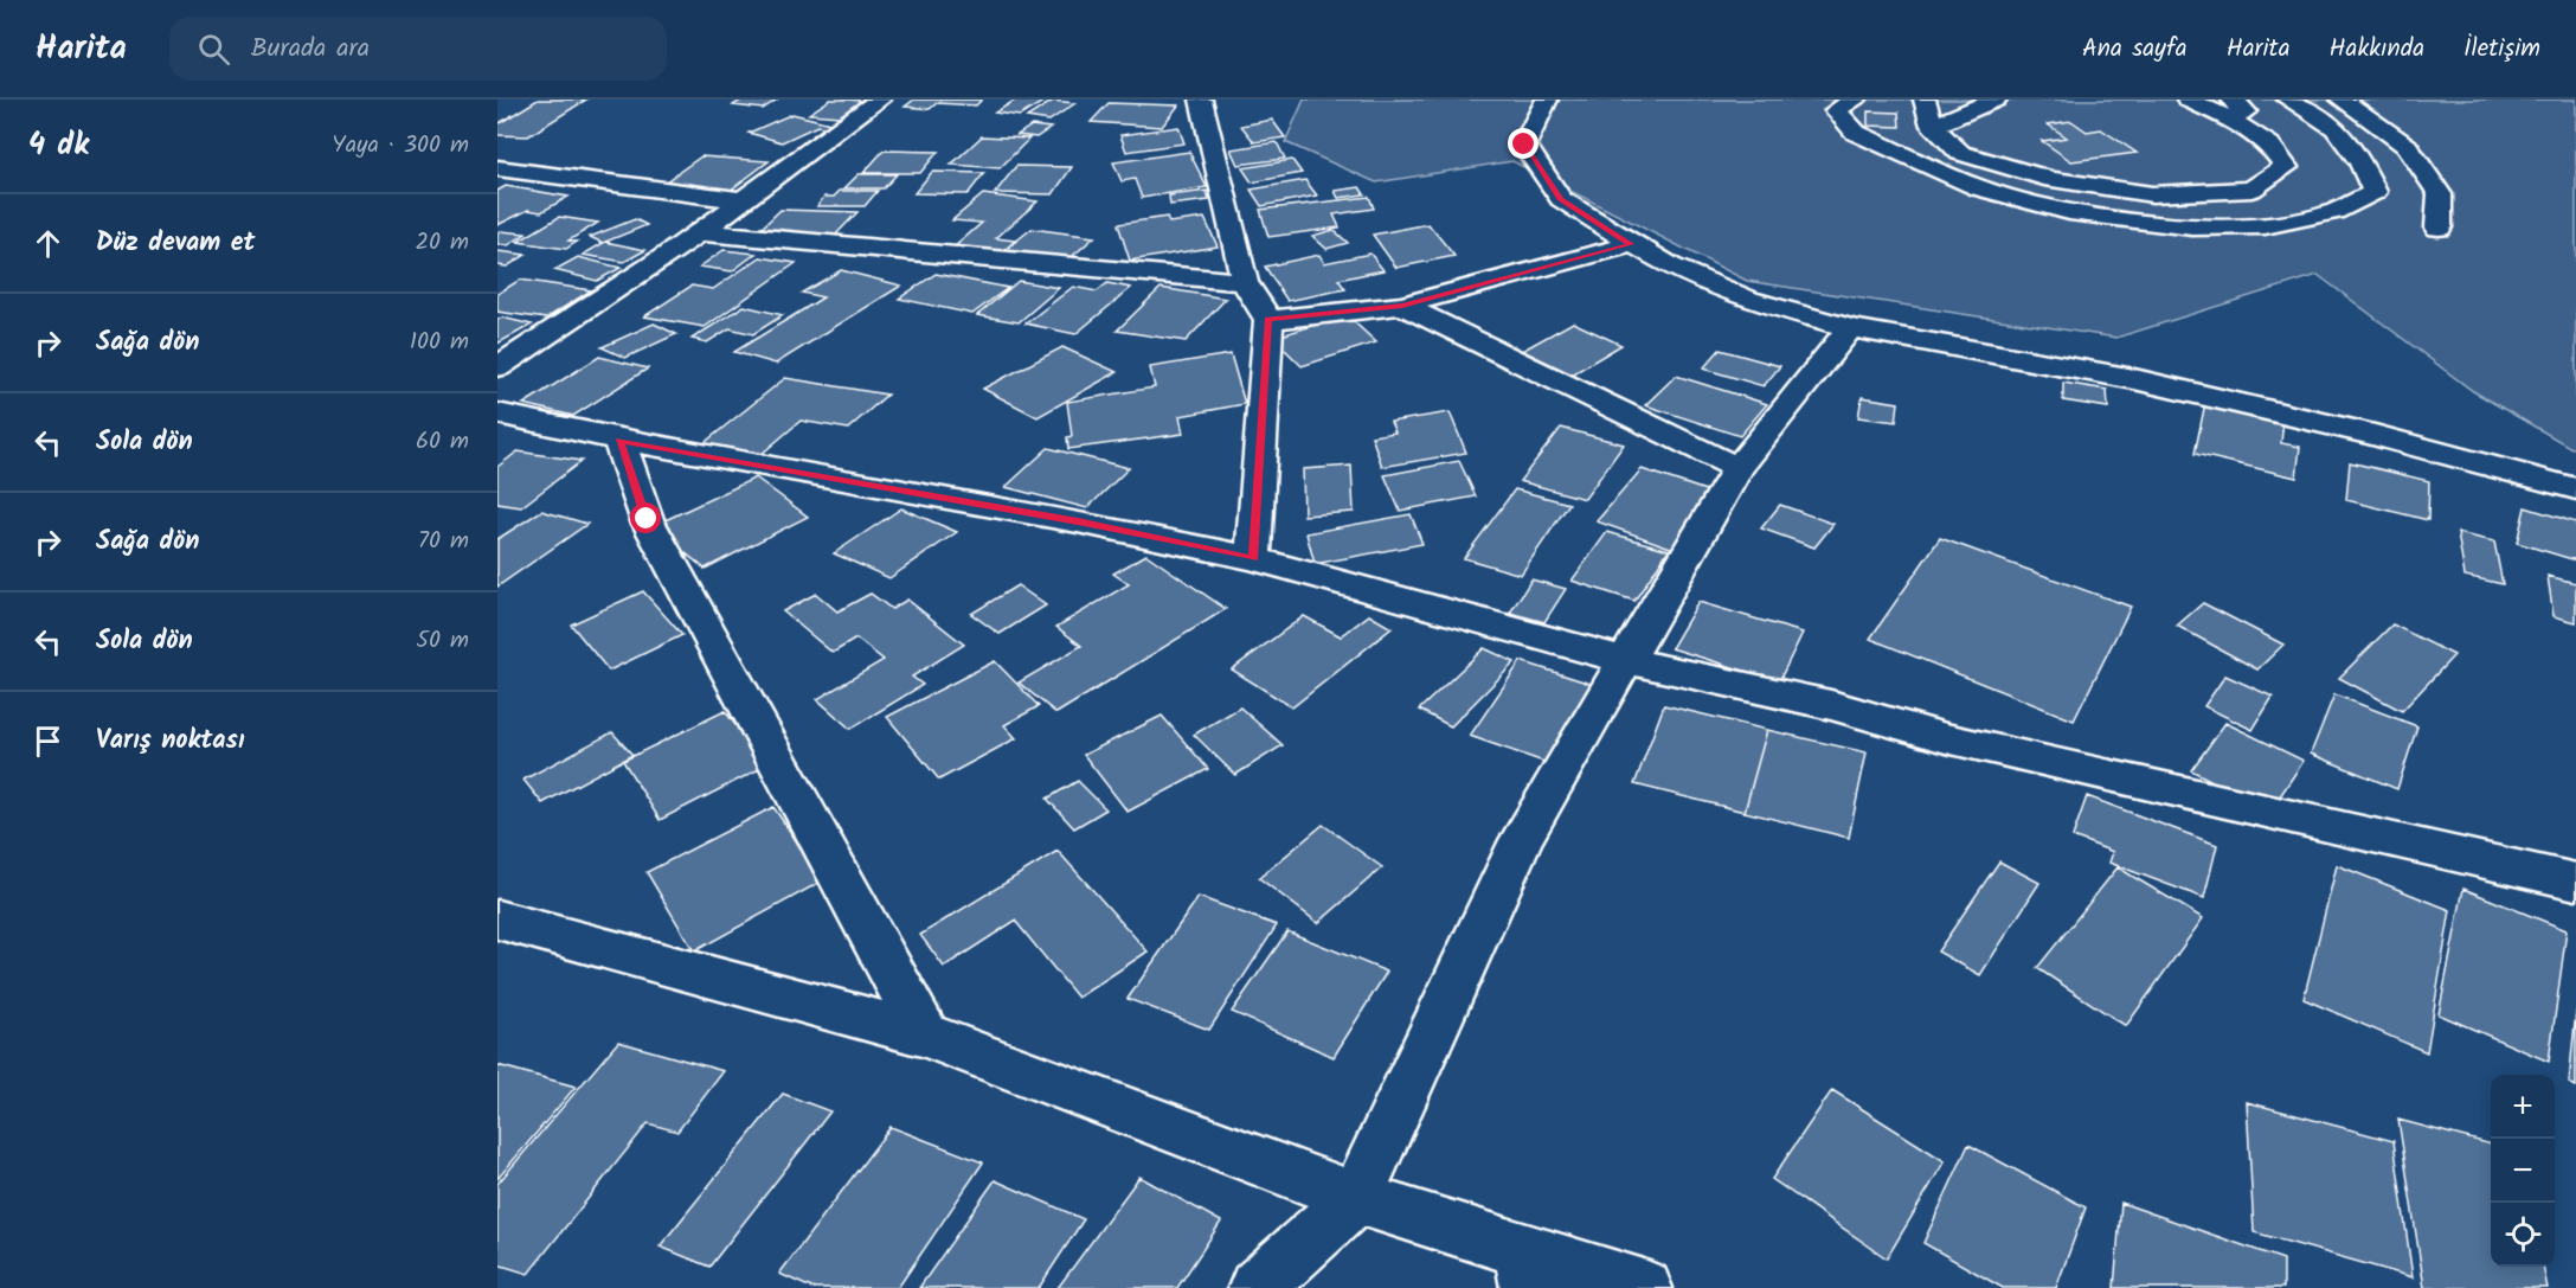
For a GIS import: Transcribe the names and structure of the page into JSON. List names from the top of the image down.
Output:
{
  "page": {
    "header": "Harita",
    "search": "Burada ara",
    "nav": [
      "Ana sayfa",
      "Harita",
      "Hakkında",
      "İletişim"
    ],
    "heading": ["4 dk", "Yaya · 300 m"],
    "list": [
      ["Düz devam et", "20 m"],
      ["Sağa dön", "100 m"],
      ["Sola dön", "60 m"],
      ["Sağa dön", "70 m"],
      ["Sola dön", "50 m"],
      "Varış noktası"
    ],
    "map_buttons": ["+", "−"]
  }
}
